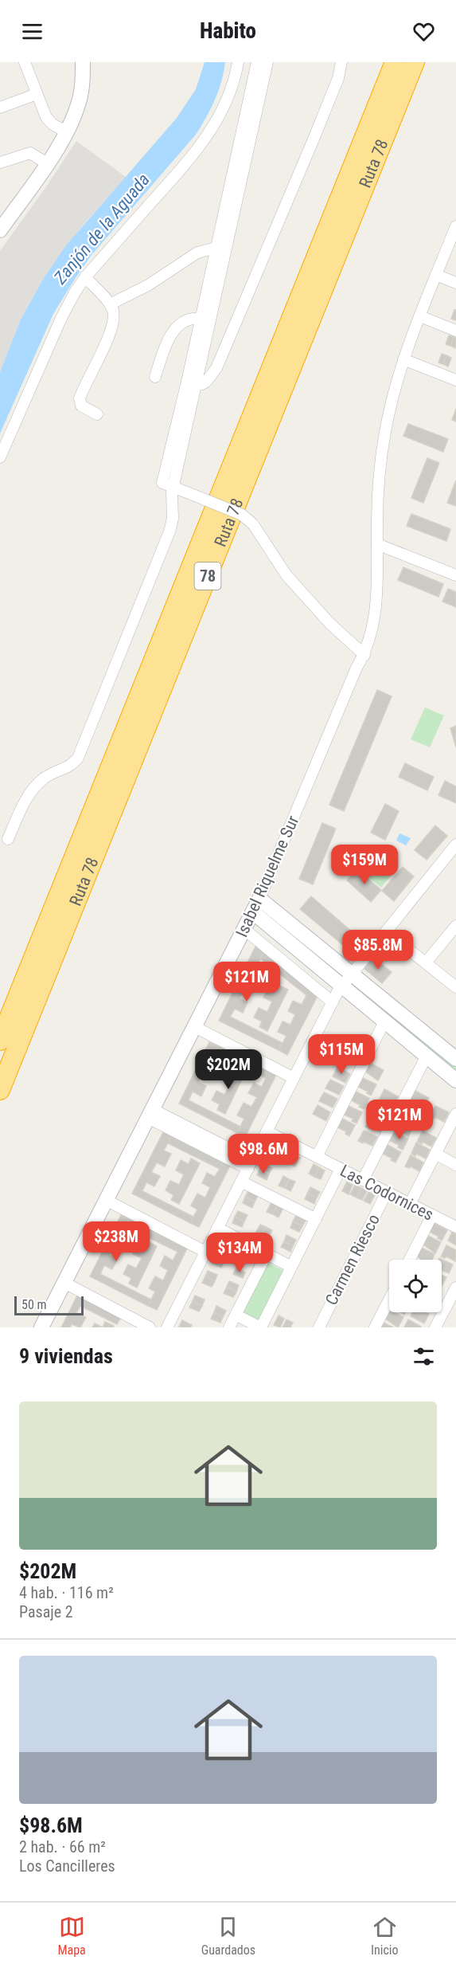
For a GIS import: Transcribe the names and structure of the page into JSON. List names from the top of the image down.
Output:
{
  "streets": {
    "highway": ["Ruta 78", "78"],
    "street": ["Isabel Riquelme Sur", "Las Codornices", "Carmen Riesco"]
  },
  "crossings": [
    ["Las Codornices", "Carmen Riesco"]
  ],
  "water": ["Zanjón de la Aguada"],
  "scale_bar": "50 m",
  "page": {
    "header": "Habito",
    "price": [
      "$159M",
      "$85.8M",
      "$121M",
      "$115M",
      "$202M",
      "$121M",
      "$98.6M",
      "$238M",
      "$134M"
    ],
    "scale": "50 m",
    "heading": "9 viviendas",
    "list": [
      {
        "name": "$202M",
        "note": "4 hab. · 116 m² · Pasaje 2"
      },
      {
        "name": "$98.6M",
        "note": "2 hab. · 66 m² · Los Cancilleres"
      }
    ],
    "tabs": ["Mapa", "Guardados", "Inicio"]
  }
}
